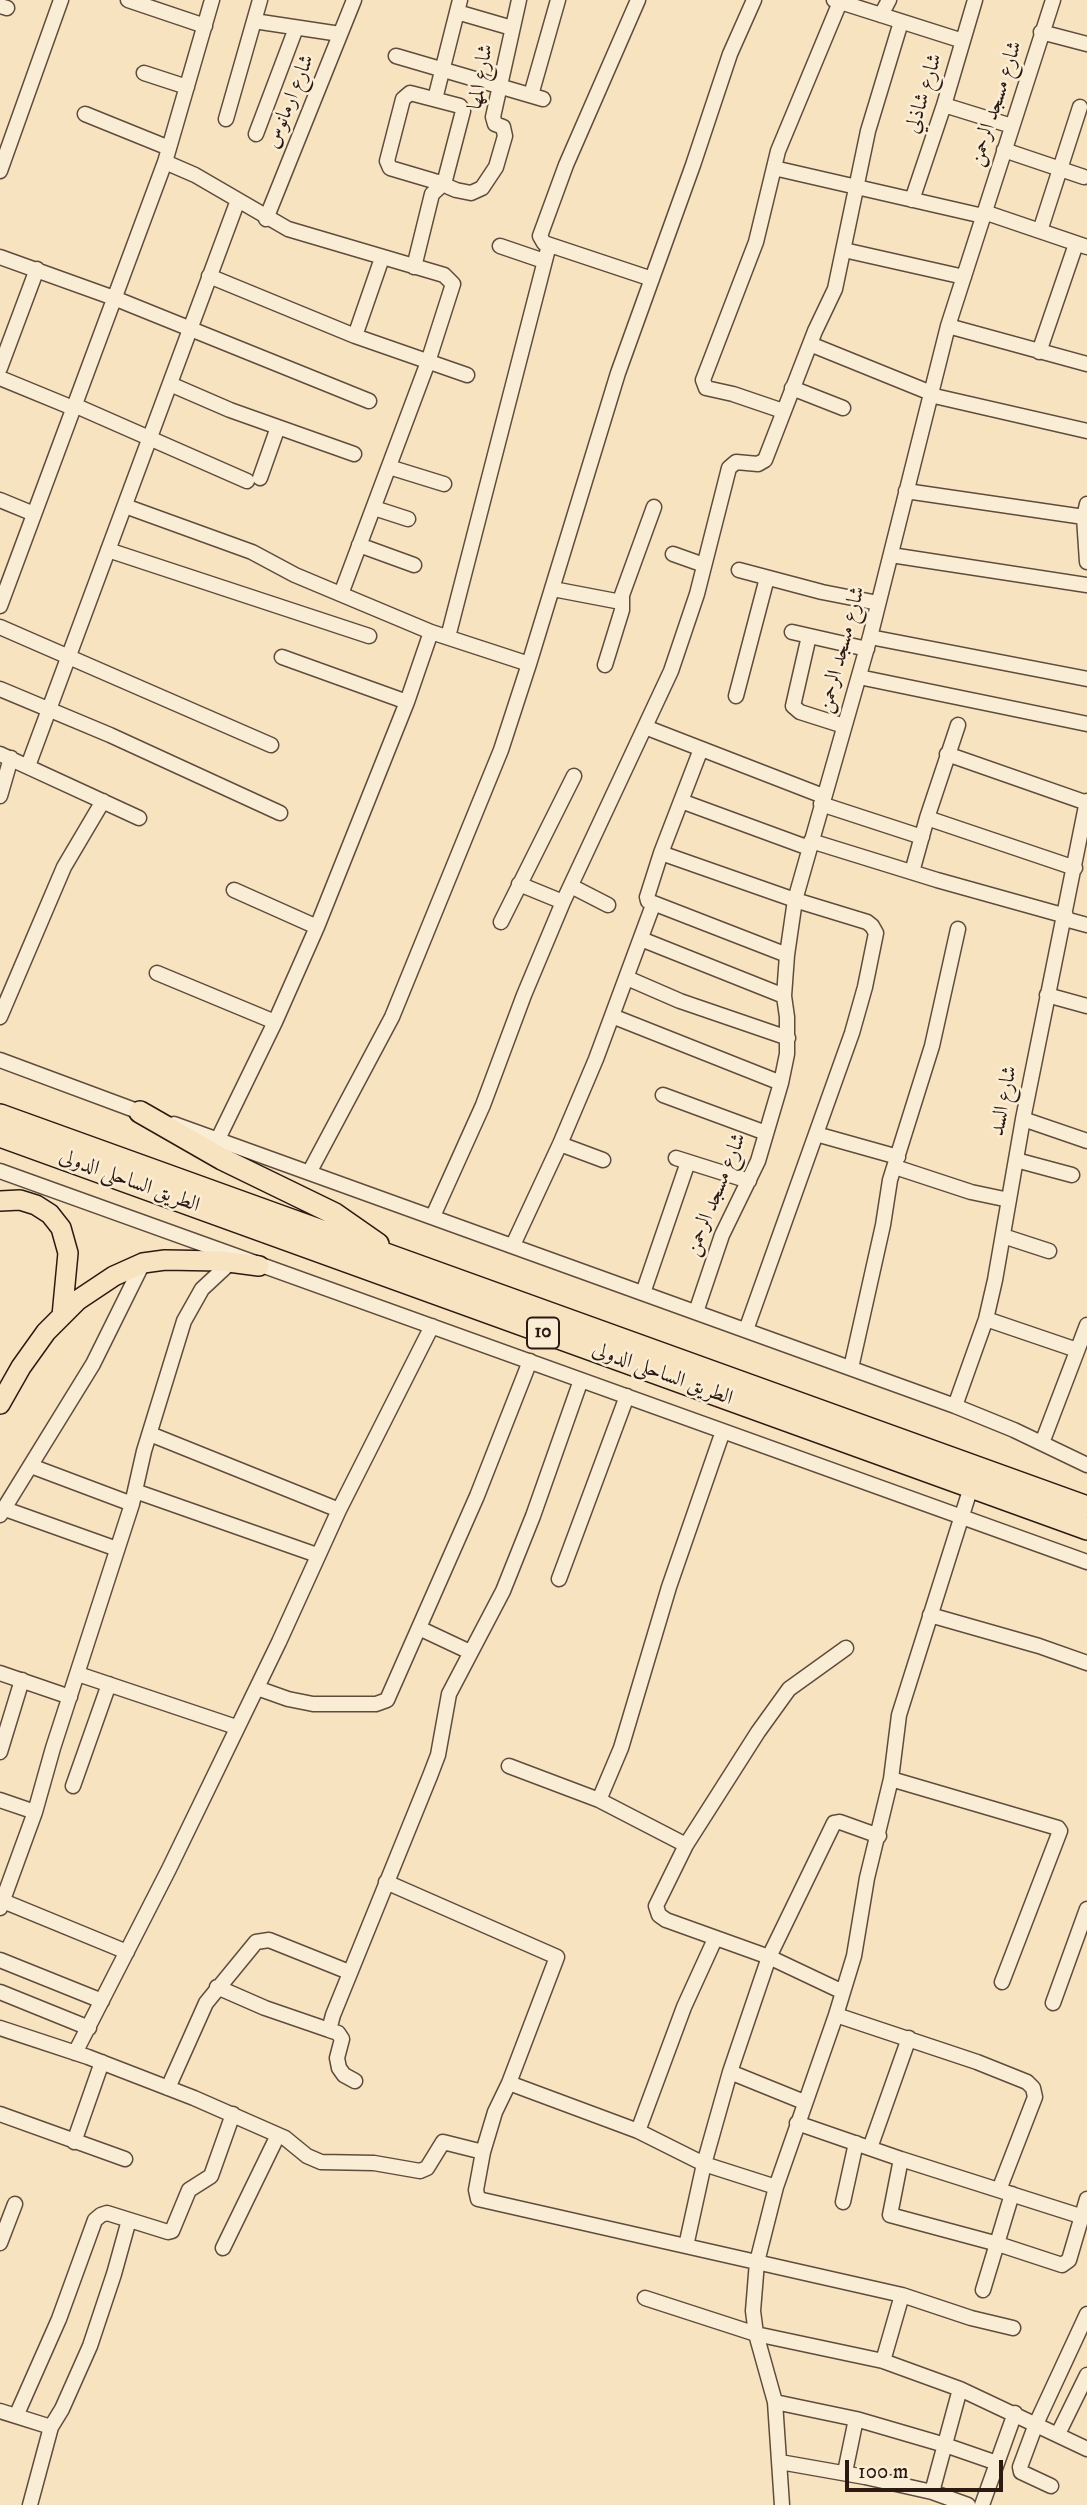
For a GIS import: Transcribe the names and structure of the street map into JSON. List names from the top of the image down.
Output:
{
  "streets": {
    "highway": ["الطريق الساحلى الدولى", "10"],
    "street": [
      "شارع المها",
      "شارع شاذلي",
      "شارع ارمانوس",
      "شارع مسجد الرحمن",
      "شارع السد"
    ]
  },
  "scale_bar": "100 m"
}
